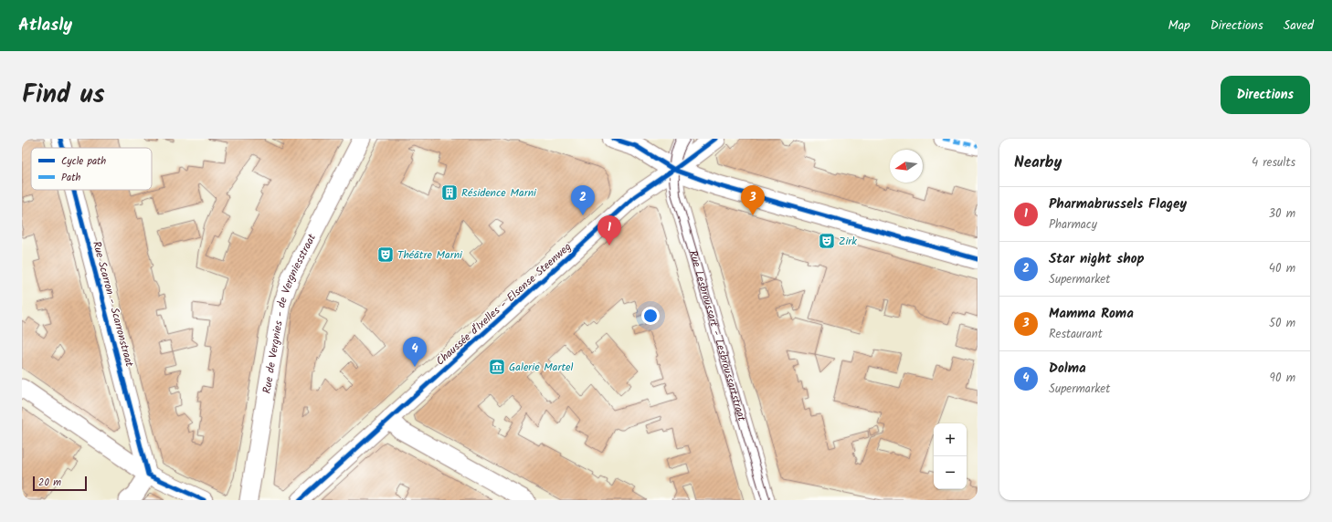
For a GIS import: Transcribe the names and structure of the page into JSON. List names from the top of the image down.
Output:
{
  "streets": {
    "street": [
      "Rue Scarron - Scarronstraat",
      "Chaussée d'Ixelles - Elsense Steenweg",
      "Rue de Vergnies - de Vergniesstraat",
      "Rue Lesbroussart - Lesbroussartstraat"
    ]
  },
  "crossings": [
    ["Chaussée d'Ixelles - Elsense Steenweg", "Rue Lesbroussart - Lesbroussartstraat"]
  ],
  "places": {
    "building": ["Résidence Marni"],
    "theatre": ["Zirk", "Théâtre Marni"],
    "museum": ["Galerie Martel"]
  },
  "legend": ["Cycle path", "Path"],
  "scale_bar": "20 m",
  "north": "left",
  "page": {
    "header": "Atlasly",
    "nav": ["Map", "Directions", "Saved"],
    "title": "Find us",
    "buttons": "Directions",
    "heading": ["Nearby", "4 results"],
    "pins": [
      "2",
      "3",
      "1",
      "4"
    ],
    "list": [
      {
        "mark": "1",
        "name": "Pharmabrussels Flagey",
        "note": "Pharmacy",
        "value": "30 m"
      },
      {
        "mark": "2",
        "name": "Star night shop",
        "note": "Supermarket",
        "value": "40 m"
      },
      {
        "mark": "3",
        "name": "Mamma Roma",
        "note": "Restaurant",
        "value": "50 m"
      },
      {
        "mark": "4",
        "name": "Dolma",
        "note": "Supermarket",
        "value": "90 m"
      }
    ],
    "map_buttons": ["+", "−"],
    "scale": "20 m"
  }
}
